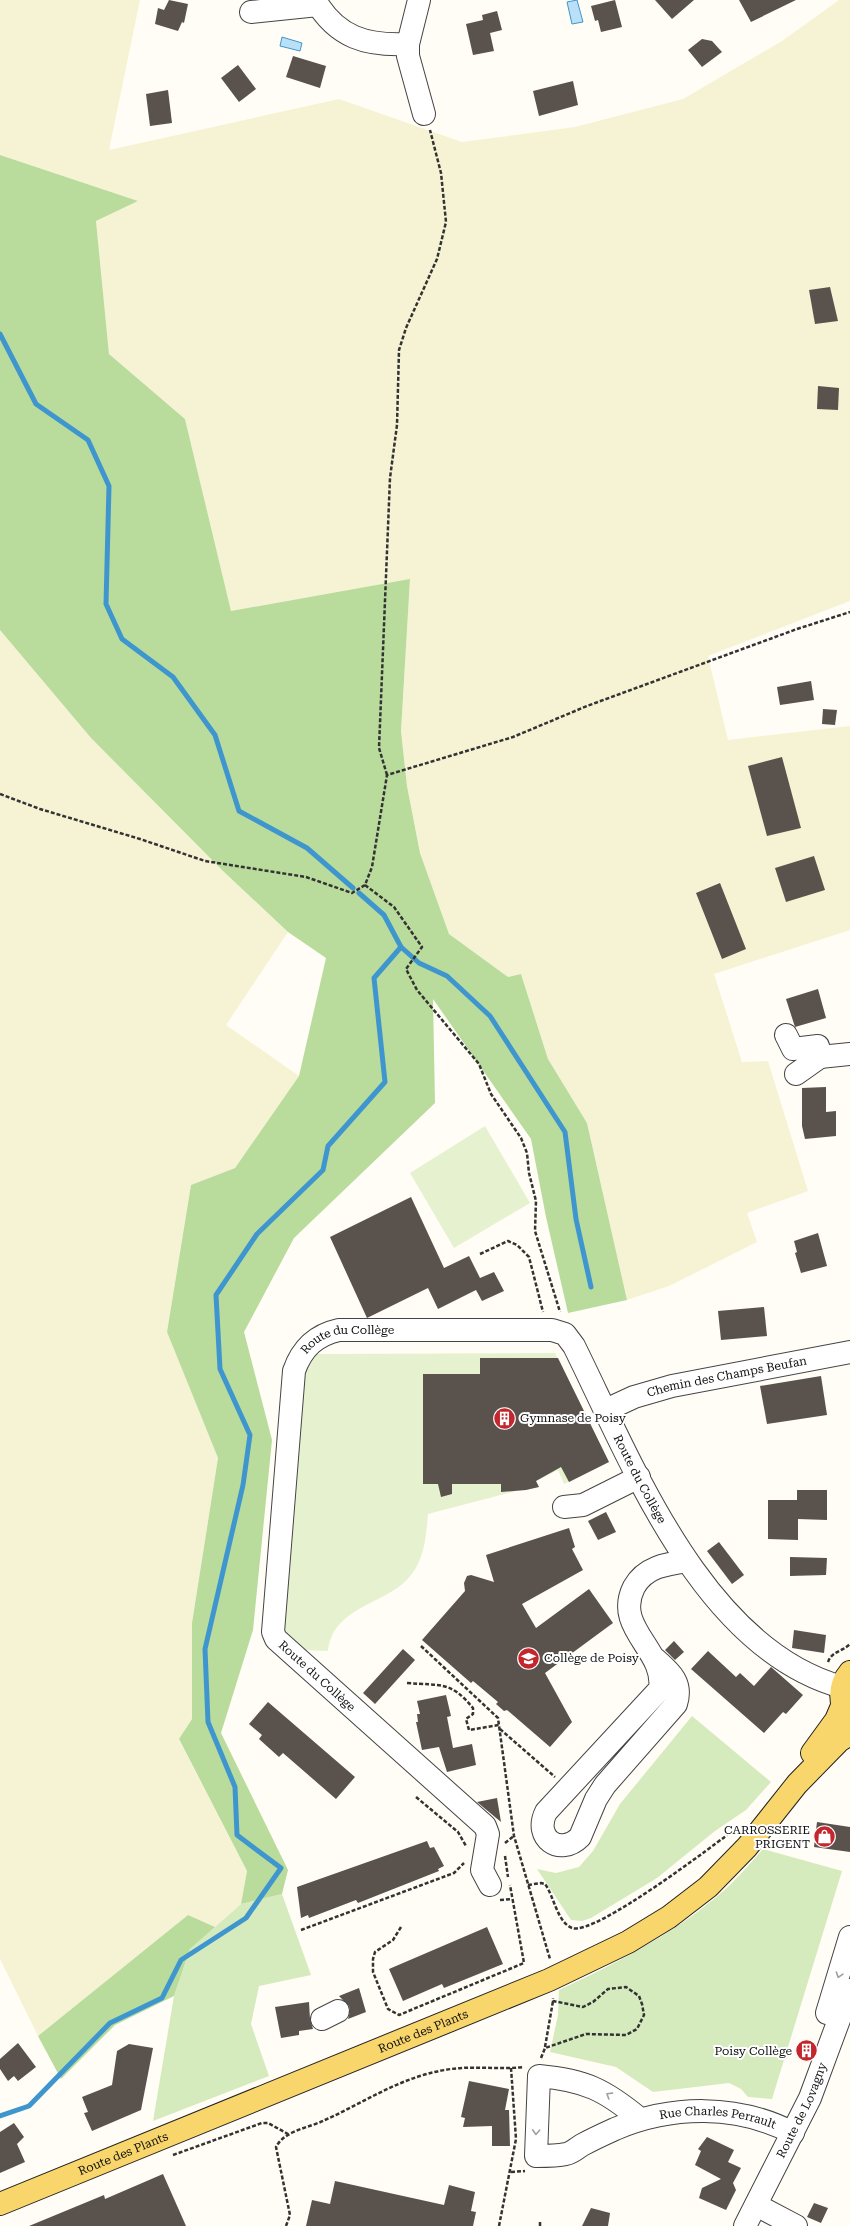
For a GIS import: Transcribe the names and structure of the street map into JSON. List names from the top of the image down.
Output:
{
  "streets": {
    "main road": ["Route des Plants"],
    "street": [
      "Route du Collège",
      "Chemin des Champs Beufan",
      "Route de Lovagny",
      "Rue Charles Perrault"
    ]
  },
  "crossings": [
    ["Route du Collège", "Chemin des Champs Beufan"],
    ["Route du Collège", "Route des Plants"],
    ["Route de Lovagny", "Rue Charles Perrault"]
  ],
  "places": {
    "building": ["Gymnase de Poisy", "Poisy Collège"],
    "school or university": ["Collège de Poisy"],
    "shop": ["CARROSSERIE PRIGENT"]
  }
}
